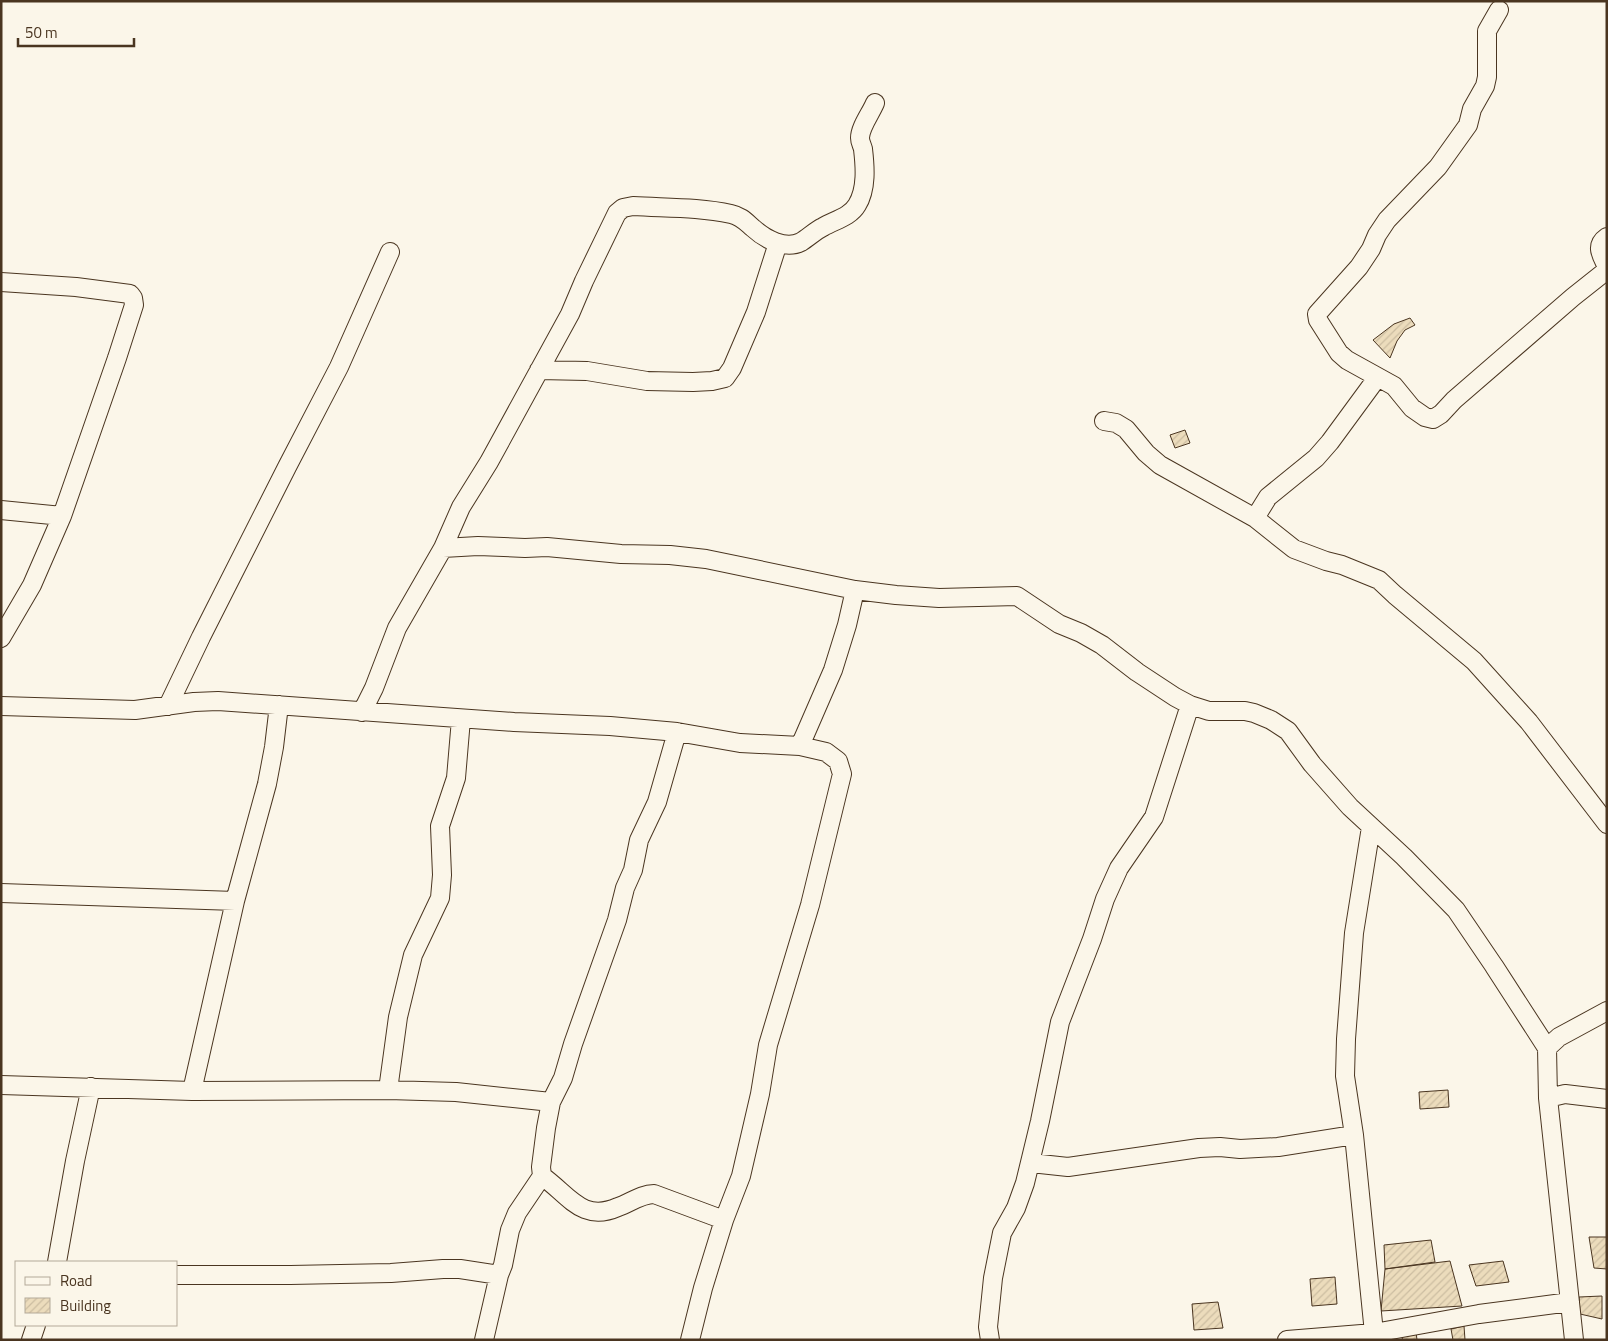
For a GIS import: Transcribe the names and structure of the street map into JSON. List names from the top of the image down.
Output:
{
  "legend": ["Road", "Building"],
  "scale_bar": "50 m"
}
